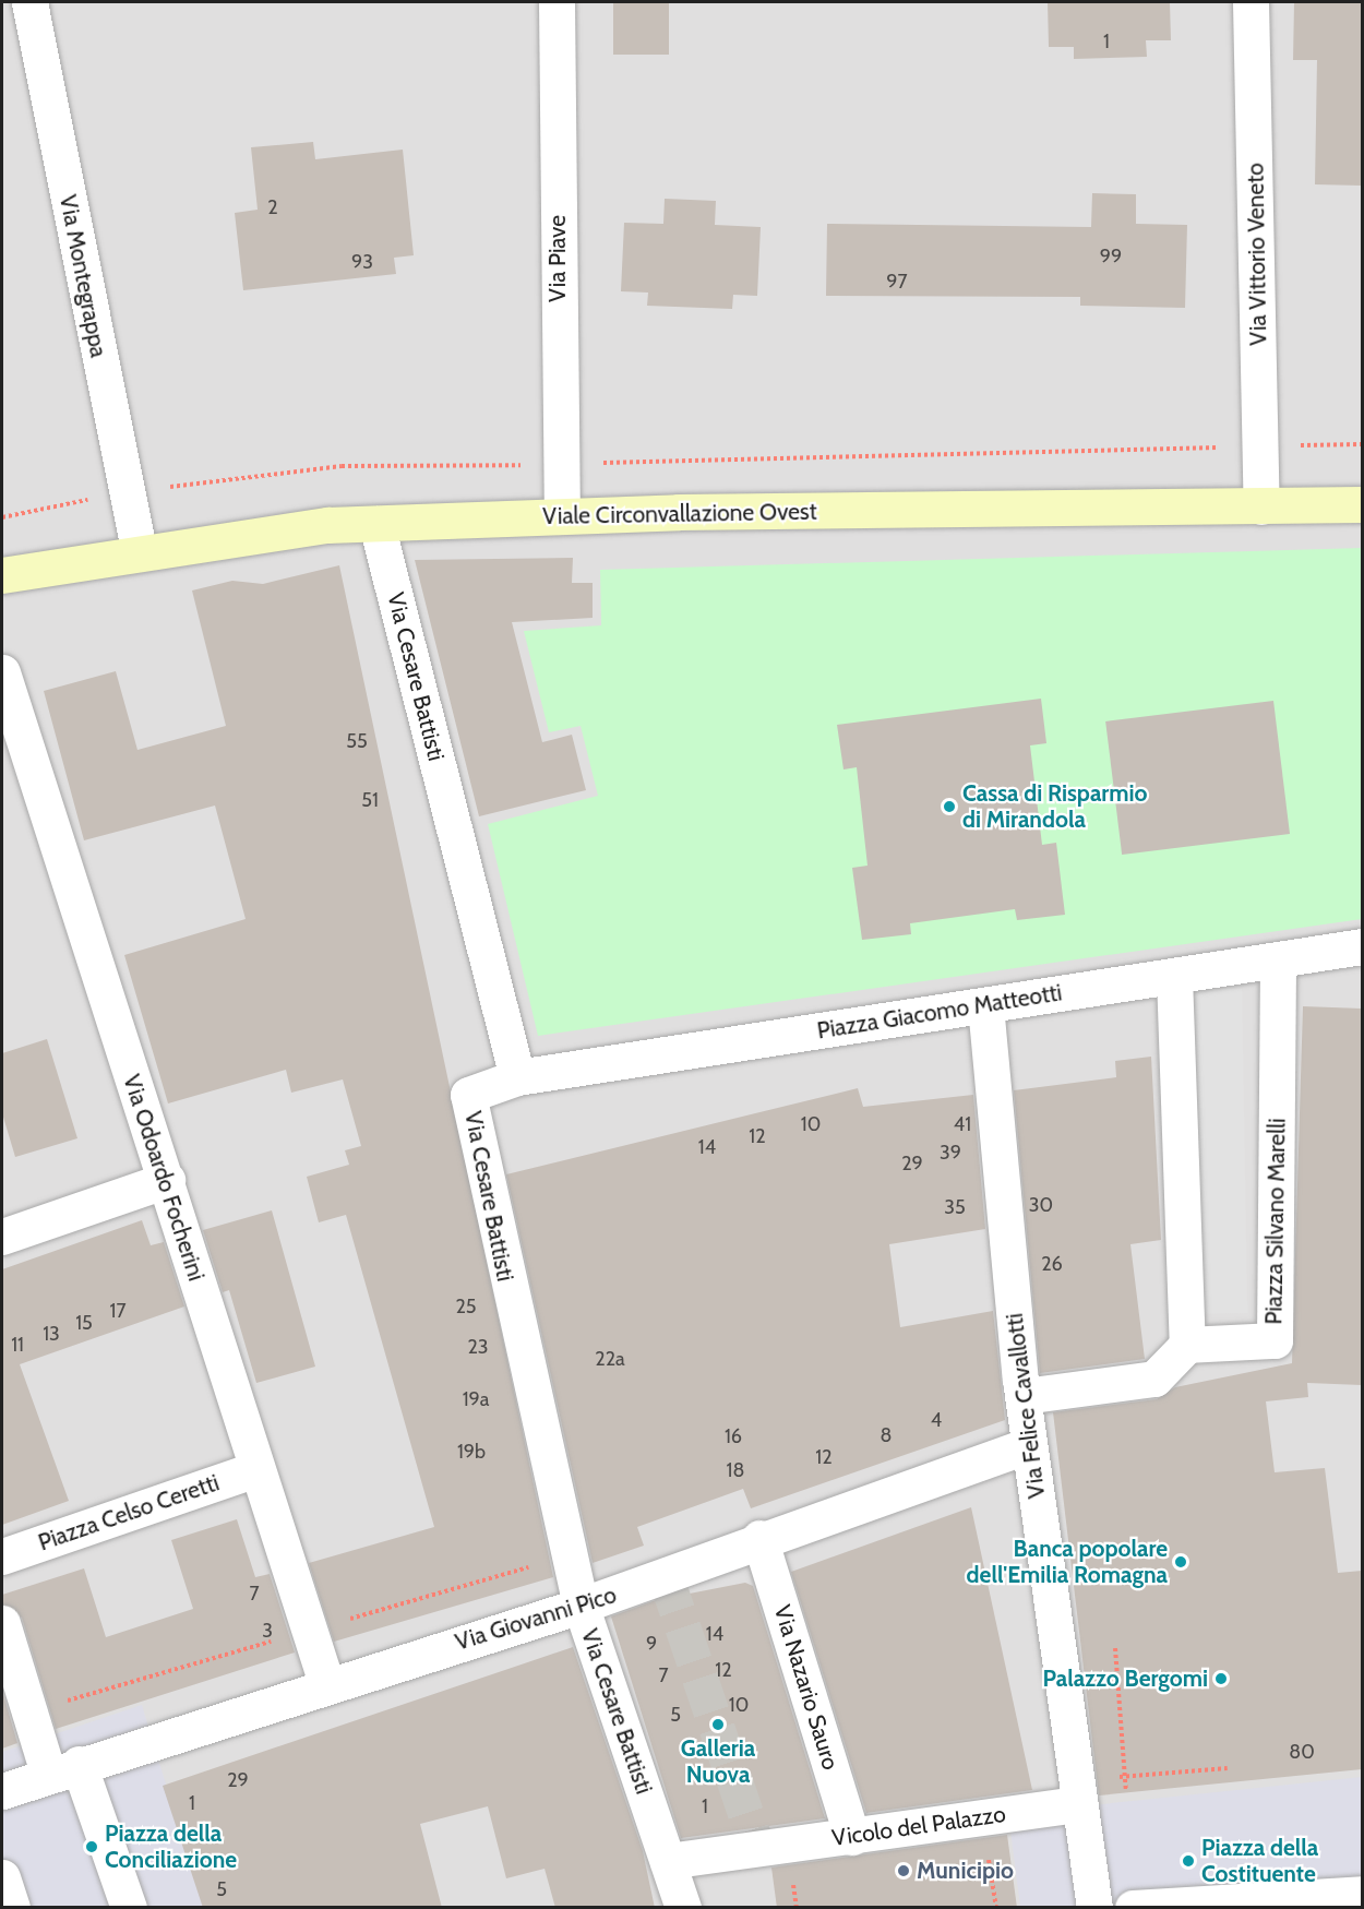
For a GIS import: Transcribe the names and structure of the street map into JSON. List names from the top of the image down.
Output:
{
  "streets": {
    "main road": ["Viale Circonvallazione Ovest"],
    "street": [
      "Via Vittorio Veneto",
      "Via Piave",
      "Via Montegrappa",
      "Via Cesare Battisti",
      "Piazza Giacomo Matteotti",
      "Via Odoardo Focherini",
      "Piazza Silvano Marelli",
      "Via Felice Cavallotti",
      "Piazza Celso Ceretti",
      "Via Giovanni Pico",
      "Via Nazario Sauro",
      "Vicolo del Palazzo"
    ]
  },
  "crossings": [
    ["Via Vittorio Veneto", "Viale Circonvallazione Ovest"],
    ["Via Piave", "Viale Circonvallazione Ovest"],
    ["Via Montegrappa", "Viale Circonvallazione Ovest"],
    ["Viale Circonvallazione Ovest", "Via Cesare Battisti"],
    ["Via Cesare Battisti", "Piazza Giacomo Matteotti"],
    ["Via Cesare Battisti", "Via Giovanni Pico"],
    ["Via Cesare Battisti", "Vicolo del Palazzo"],
    ["Piazza Giacomo Matteotti", "Piazza Silvano Marelli"],
    ["Piazza Giacomo Matteotti", "Via Felice Cavallotti"],
    ["Via Odoardo Focherini", "Piazza Celso Ceretti"],
    ["Via Odoardo Focherini", "Via Giovanni Pico"],
    ["Via Felice Cavallotti", "Via Giovanni Pico"],
    ["Via Felice Cavallotti", "Vicolo del Palazzo"],
    ["Via Giovanni Pico", "Via Nazario Sauro"],
    ["Via Nazario Sauro", "Vicolo del Palazzo"]
  ],
  "places": [
    "Cassa di Risparmio di Mirandola",
    "Banca popolare dell'Emilia Romagna",
    "Palazzo Bergomi",
    "Galleria Nuova",
    "Piazza della Conciliazione",
    "Piazza della Costituente",
    "Municipio"
  ],
  "house_numbers": [
    "1",
    "2",
    "99",
    "93",
    "97",
    "55",
    "51",
    "10",
    "41",
    "12",
    "14",
    "39",
    "29",
    "30",
    "35",
    "26",
    "25",
    "17",
    "15",
    "13",
    "11",
    "23",
    "22a",
    "19a",
    "4",
    "8",
    "16",
    "19b",
    "12",
    "18",
    "7",
    "3",
    "14",
    "9",
    "12",
    "7",
    "10",
    "5",
    "80",
    "29",
    "1",
    "1",
    "5"
  ]
}
